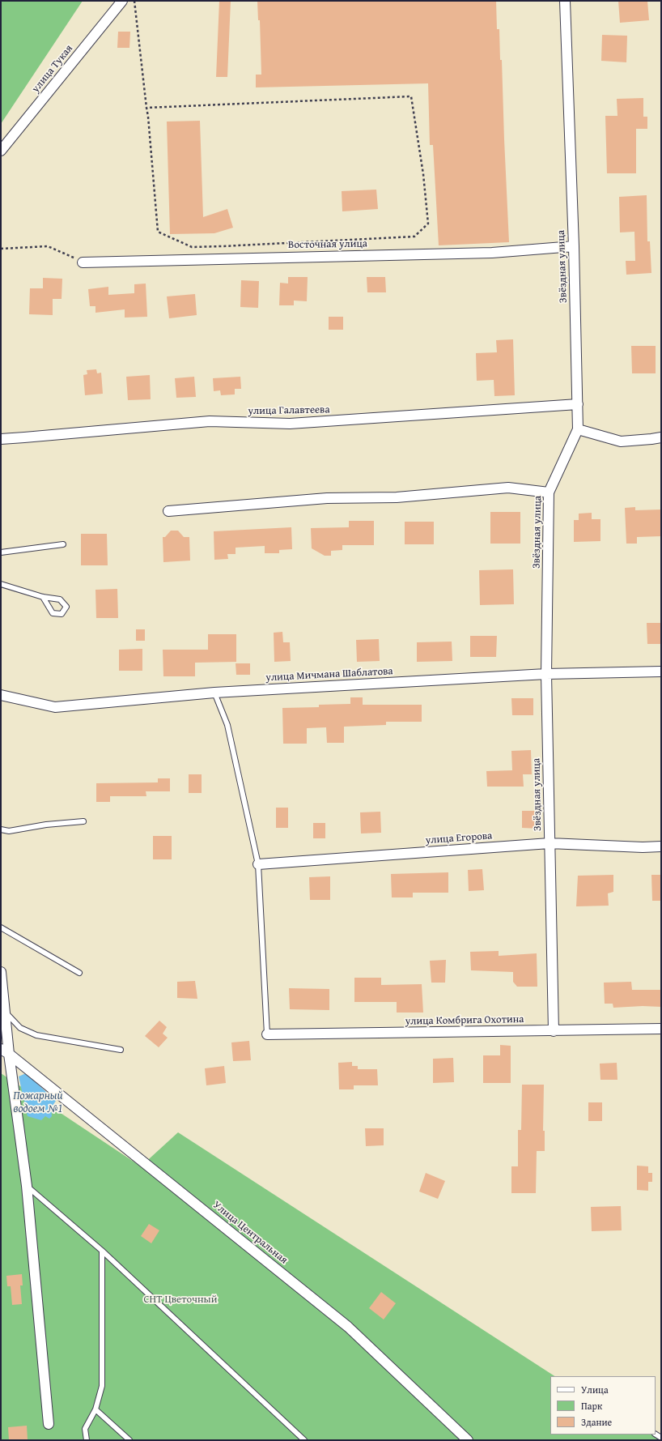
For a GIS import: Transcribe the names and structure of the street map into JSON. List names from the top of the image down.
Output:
{
  "streets": {
    "street": [
      "улица Тукая",
      "Восточная улица",
      "Звёздная улица",
      "улица Галавтеева",
      "улица Мичмана Шаблатова",
      "улица Егорова",
      "улица Комбрига Охотина",
      "Улица Центральная"
    ]
  },
  "crossings": [
    ["Восточная улица", "Звёздная улица"],
    ["Звёздная улица", "улица Галавтеева"],
    ["Звёздная улица", "улица Мичмана Шаблатова"],
    ["Звёздная улица", "улица Егорова"],
    ["Звёздная улица", "улица Комбрига Охотина"]
  ],
  "water": ["Пожарный водоем №1"],
  "parks": ["СНТ Цветочный"],
  "legend": ["Улица", "Парк", "Здание"]
}
